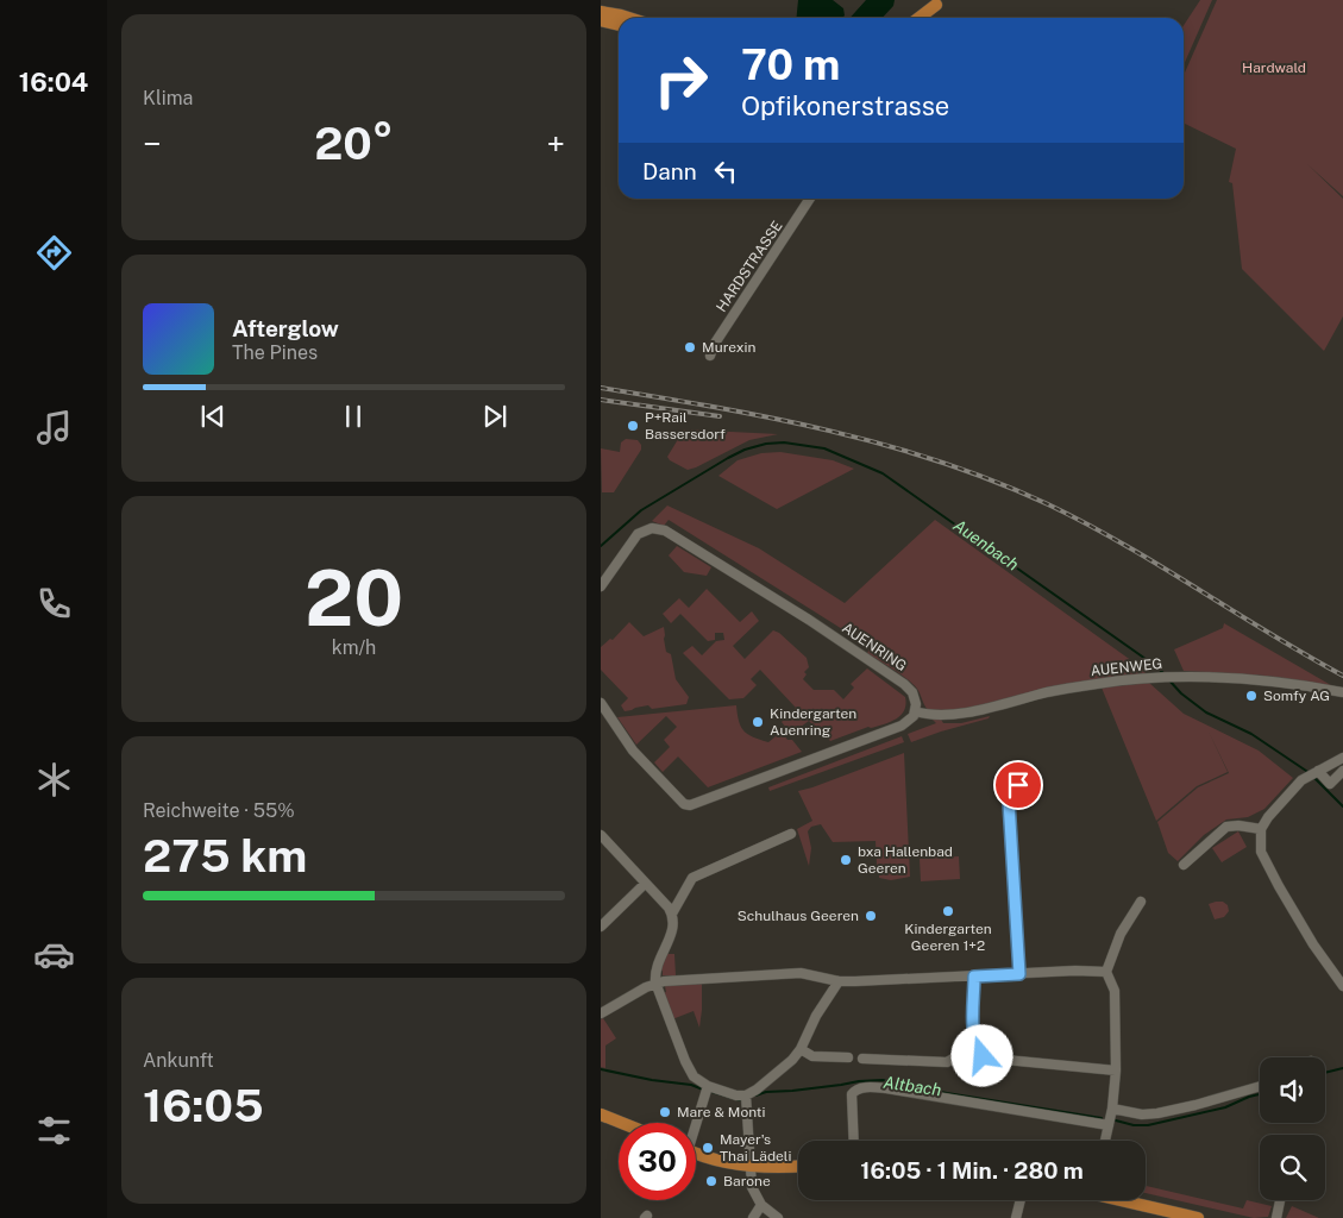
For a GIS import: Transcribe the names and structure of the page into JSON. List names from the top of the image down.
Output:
{
  "streets": {
    "street": ["HARDSTRASSE", "AUENRING", "AUENWEG"]
  },
  "crossings": [
    ["AUENRING", "AUENWEG"]
  ],
  "water": ["Auenbach", "Altbach"],
  "parks": ["Hardwald"],
  "places": [
    "Murexin",
    "P+Rail Bassersdorf",
    "Somfy AG",
    "Kindergarten Auenring",
    "bxa Hallenbad Geeren",
    "Kindergarten Geeren 1+2",
    "Schulhaus Geeren",
    "Mare & Monti",
    "Mayer's Thai Lädeli",
    "Barone"
  ],
  "page": {
    "tabs": "16:04",
    "tile": [
      "Klima",
      ["20", "km/h"],
      ["Reichweite · 55%", "275 km"],
      ["Ankunft", "16:05"]
    ],
    "turn": ["70 m", "Opfikonerstrasse"],
    "heat": ["−", "20°", "+"],
    "then": "Dann",
    "song": ["Afterglow", "The Pines"],
    "limit": "30",
    "trip": "16:05 · 1 Min. · 280 m"
  }
}
